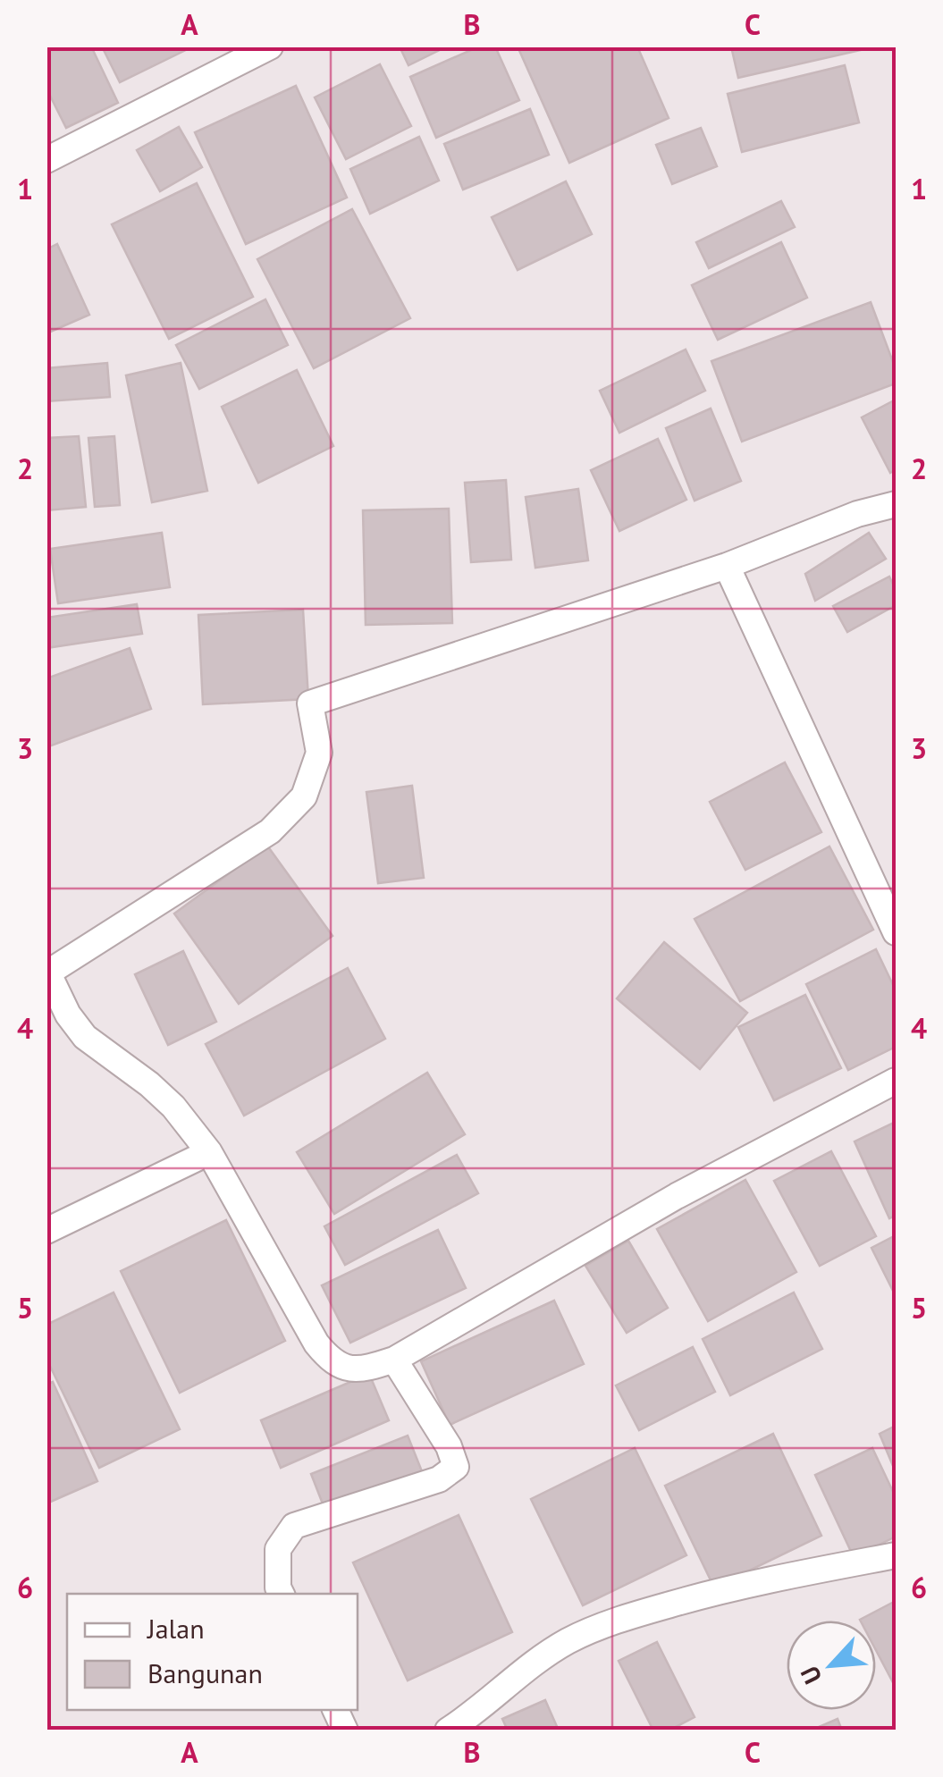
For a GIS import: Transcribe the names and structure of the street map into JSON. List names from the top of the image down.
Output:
{
  "legend": ["Jalan", "Bangunan"],
  "north": "bottom left",
  "grid": {
    "columns": ["A", "B", "C"],
    "rows": [
      "1",
      "2",
      "3",
      "4",
      "5",
      "6"
    ]
  }
}
